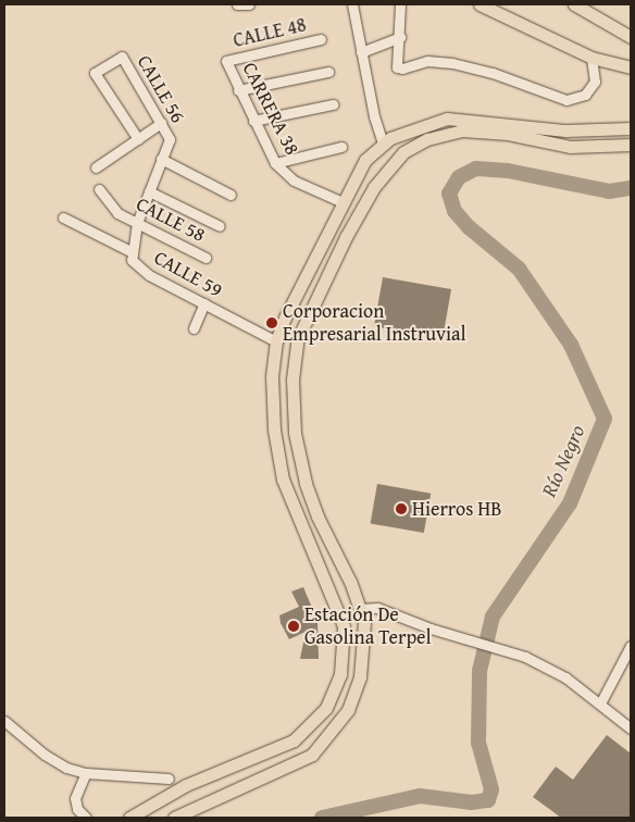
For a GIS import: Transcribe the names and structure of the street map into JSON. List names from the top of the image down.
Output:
{
  "streets": {
    "street": [
      "CALLE 48",
      "CALLE 56",
      "CARRERA 38",
      "CALLE 58",
      "CALLE 59"
    ]
  },
  "crossings": [
    ["CALLE 48", "CARRERA 38"]
  ],
  "water": ["Río Negro"],
  "places": ["Corporacion Empresarial Instruvial", "Hierros HB", "Estación De Gasolina Terpel"]
}
